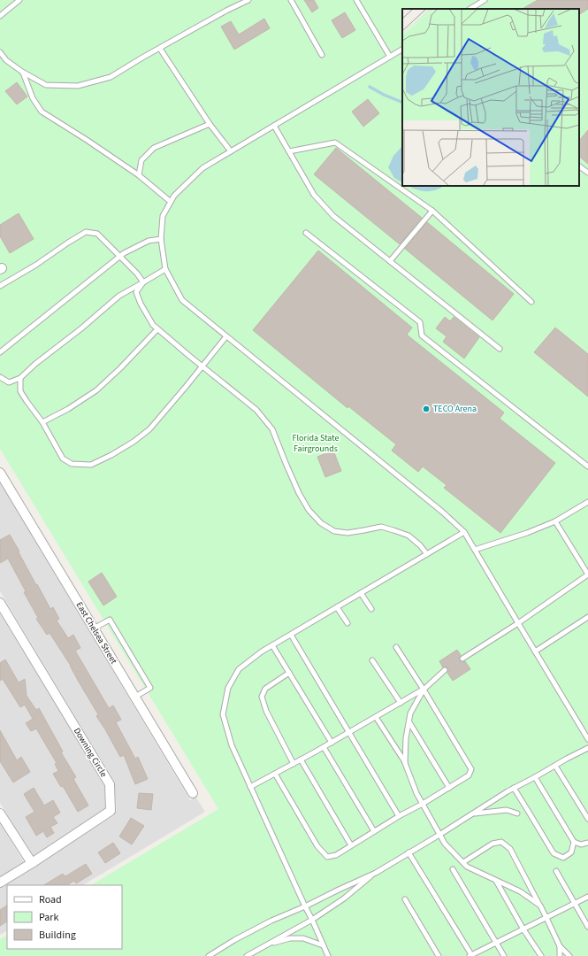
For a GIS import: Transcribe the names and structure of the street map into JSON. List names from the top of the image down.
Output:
{
  "streets": {
    "street": ["East Chelsea Street", "Downing Circle"]
  },
  "parks": ["Florida State Fairgrounds"],
  "places": ["TECO Arena"],
  "legend": ["Road", "Park", "Building"]
}
